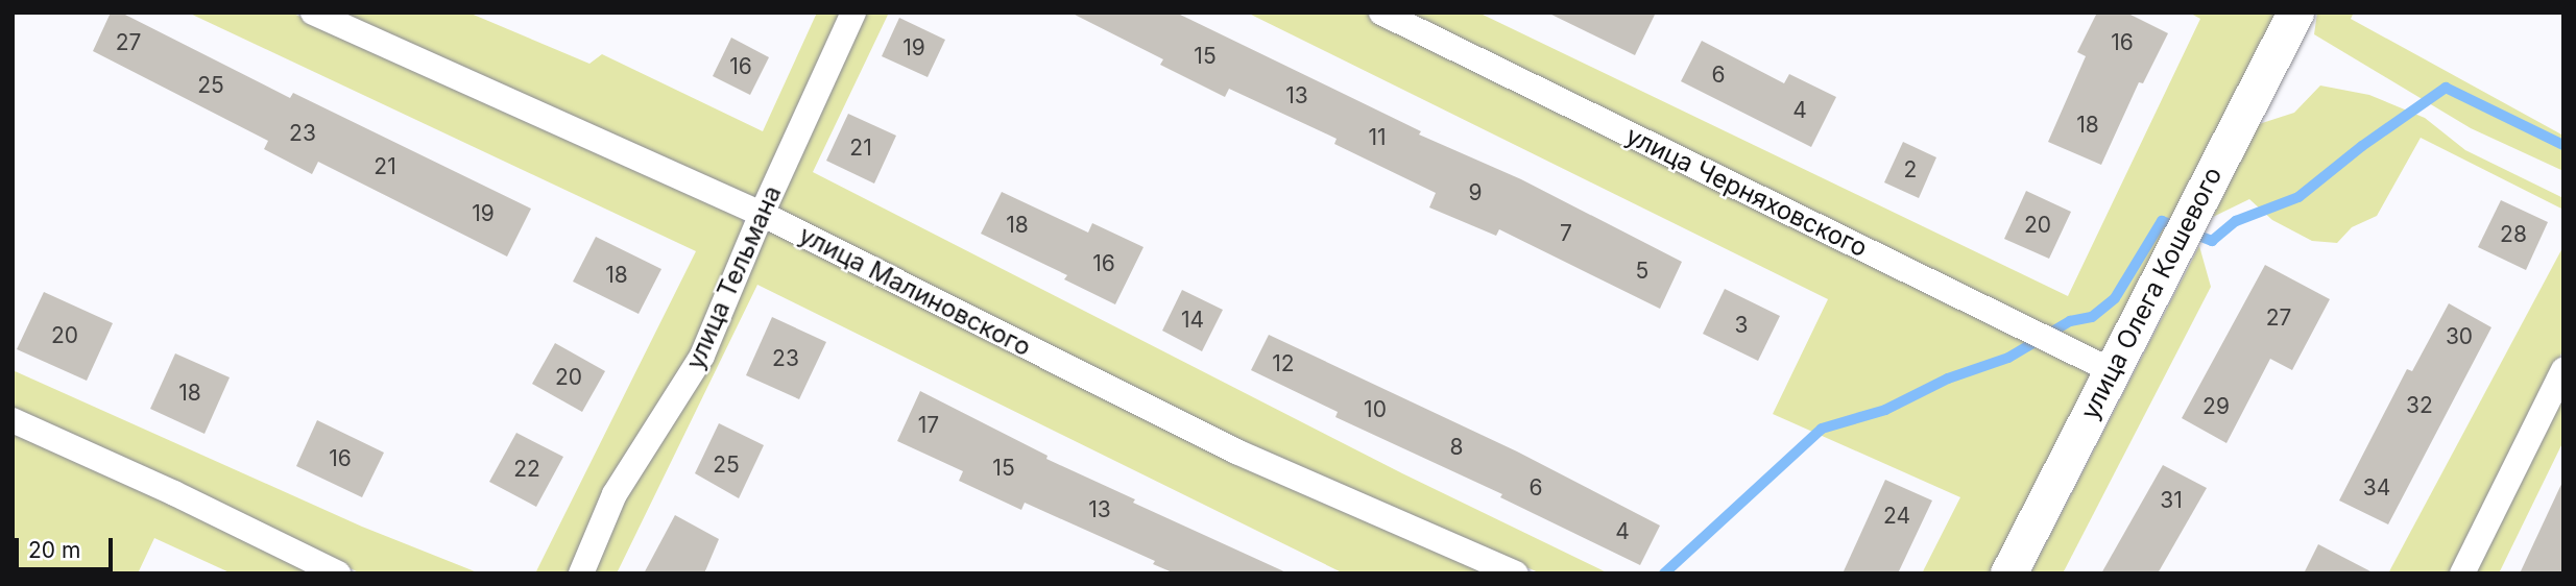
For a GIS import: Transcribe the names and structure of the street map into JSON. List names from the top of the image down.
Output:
{
  "streets": {
    "street": [
      "улица Черняховского",
      "улица Тельмана",
      "улица Малиновского",
      "улица Олега Кошевого"
    ]
  },
  "crossings": [
    ["улица Черняховского", "улица Олега Кошевого"],
    ["улица Тельмана", "улица Малиновского"]
  ],
  "house_numbers": [
    "27",
    "16",
    "19",
    "15",
    "16",
    "6",
    "25",
    "13",
    "4",
    "18",
    "23",
    "11",
    "21",
    "21",
    "2",
    "9",
    "19",
    "18",
    "20",
    "7",
    "28",
    "16",
    "5",
    "18",
    "27",
    "14",
    "3",
    "20",
    "30",
    "23",
    "12",
    "20",
    "18",
    "32",
    "29",
    "10",
    "17",
    "8",
    "16",
    "25",
    "15",
    "22",
    "6",
    "34",
    "31",
    "13",
    "24",
    "4"
  ],
  "scale_bar": "20 m"
}
